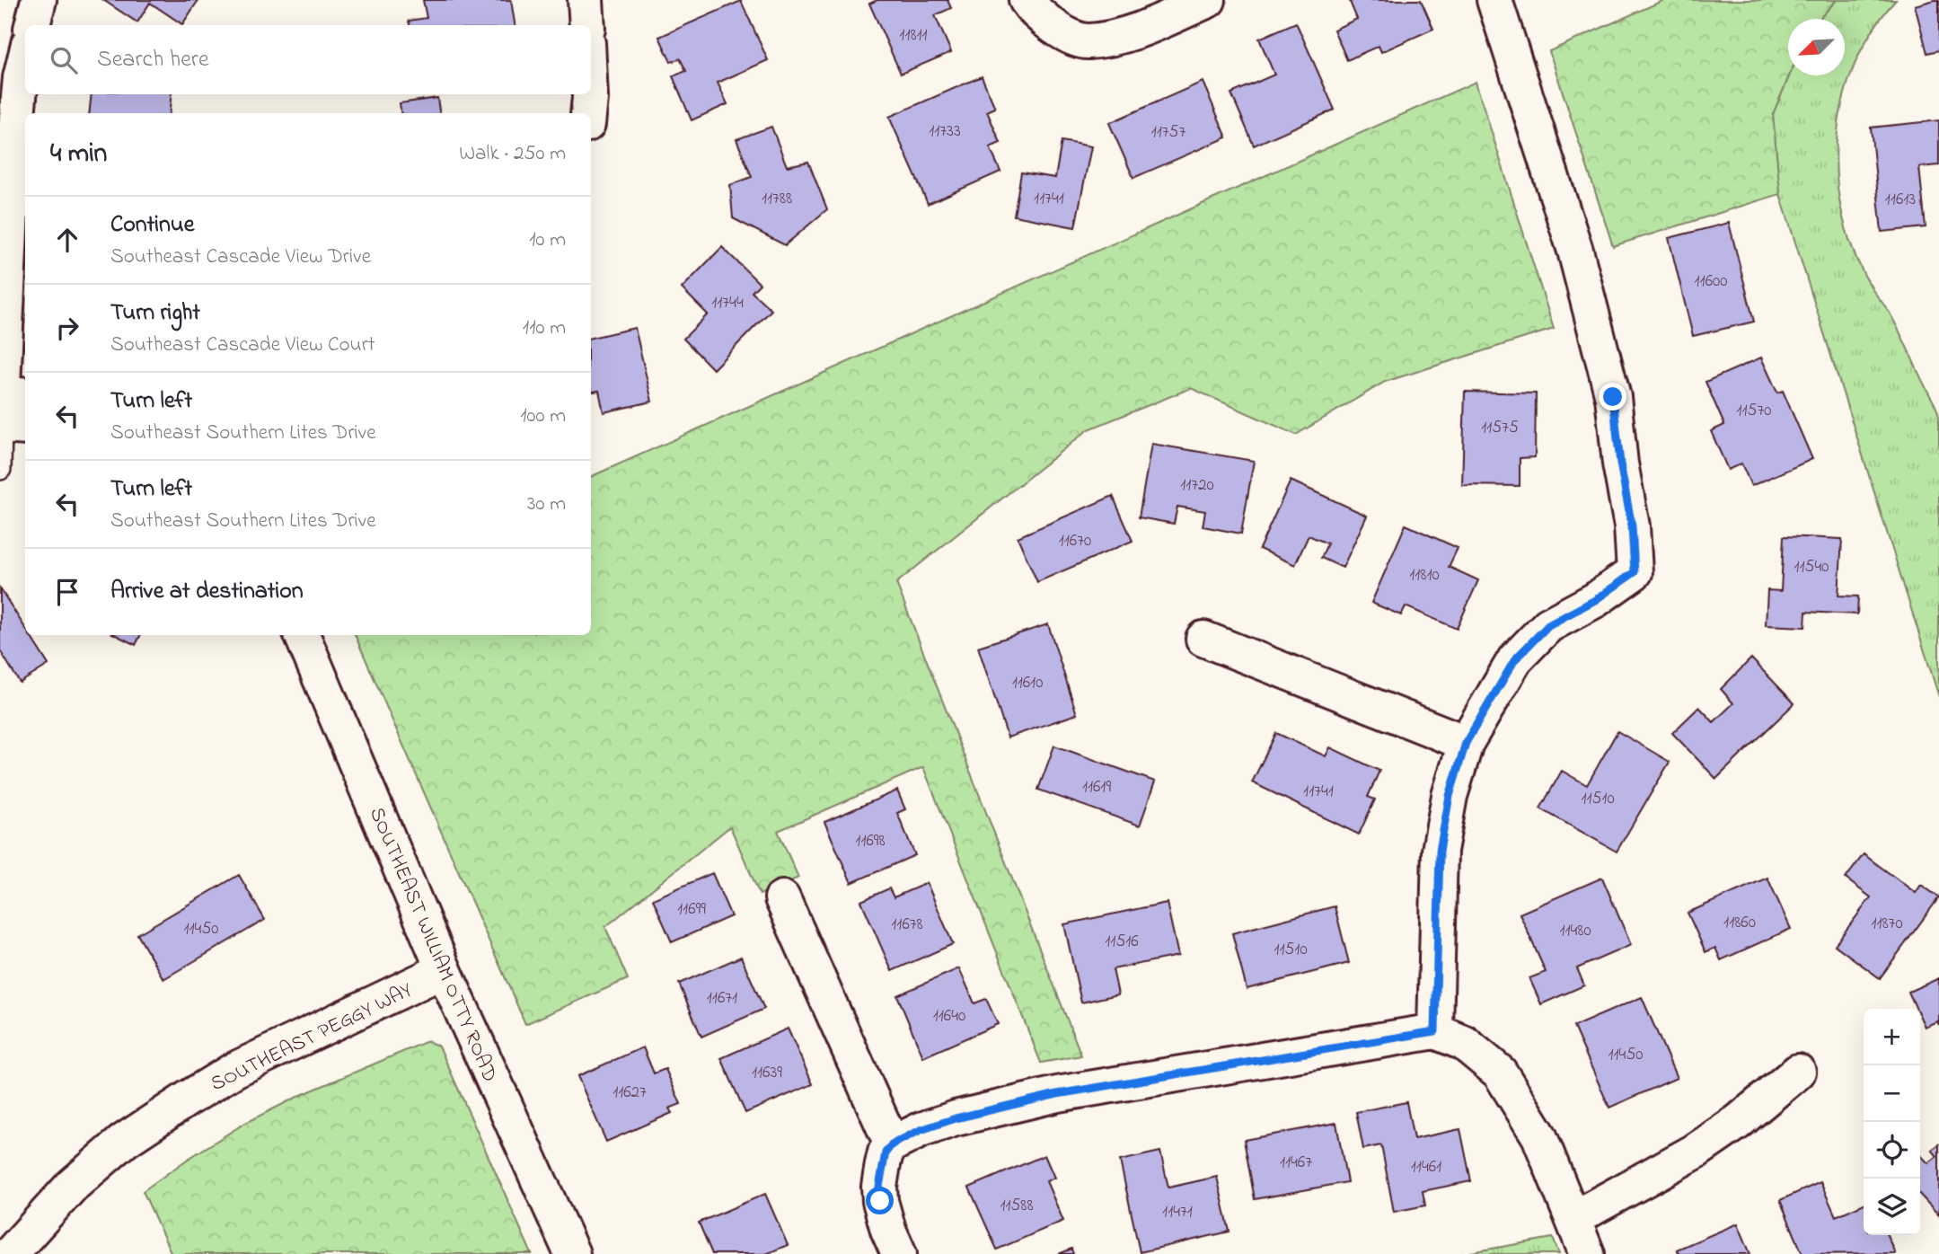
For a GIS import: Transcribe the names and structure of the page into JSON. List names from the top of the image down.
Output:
{
  "streets": {
    "street": ["SOUTHEAST WILLIAM OTTY ROAD", "SOUTHEAST PEGGY WAY"]
  },
  "crossings": [
    ["SOUTHEAST WILLIAM OTTY ROAD", "SOUTHEAST PEGGY WAY"]
  ],
  "house_numbers": [
    "11811",
    "11733",
    "11757",
    "11788",
    "11741",
    "11613",
    "11600",
    "11744",
    "11570",
    "11575",
    "11720",
    "11670",
    "11540",
    "11810",
    "11610",
    "11619",
    "11741",
    "11510",
    "11698",
    "11699",
    "11860",
    "11870",
    "11678",
    "11450",
    "11480",
    "11516",
    "11510",
    "11671",
    "11640",
    "11450",
    "11639",
    "11627",
    "11467",
    "11461",
    "11588",
    "11471"
  ],
  "north": "bottom left",
  "page": {
    "search": "Search here",
    "heading": ["4 min", "Walk · 250 m"],
    "list": [
      ["Continue", "Southeast Cascade View Drive", "10 m"],
      ["Turn right", "Southeast Cascade View Court", "110 m"],
      ["Turn left", "Southeast Southern Lites Drive", "100 m"],
      ["Turn left", "Southeast Southern Lites Drive", "30 m"],
      "Arrive at destination"
    ],
    "map_buttons": ["+", "−"]
  }
}
